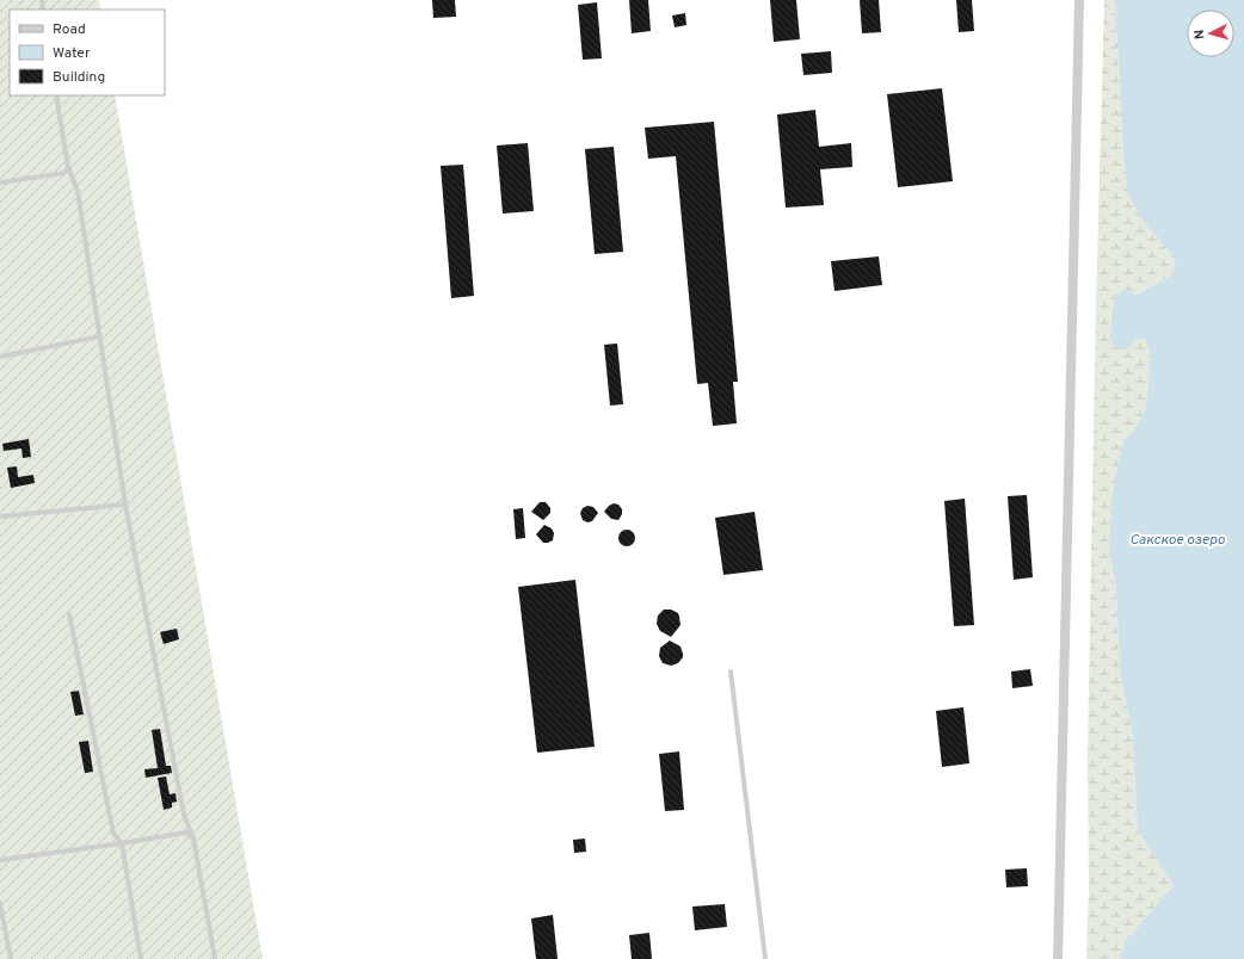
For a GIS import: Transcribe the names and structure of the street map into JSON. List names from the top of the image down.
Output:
{
  "water": ["Сакское озеро"],
  "legend": ["Road", "Water", "Building"],
  "north": "left"
}
